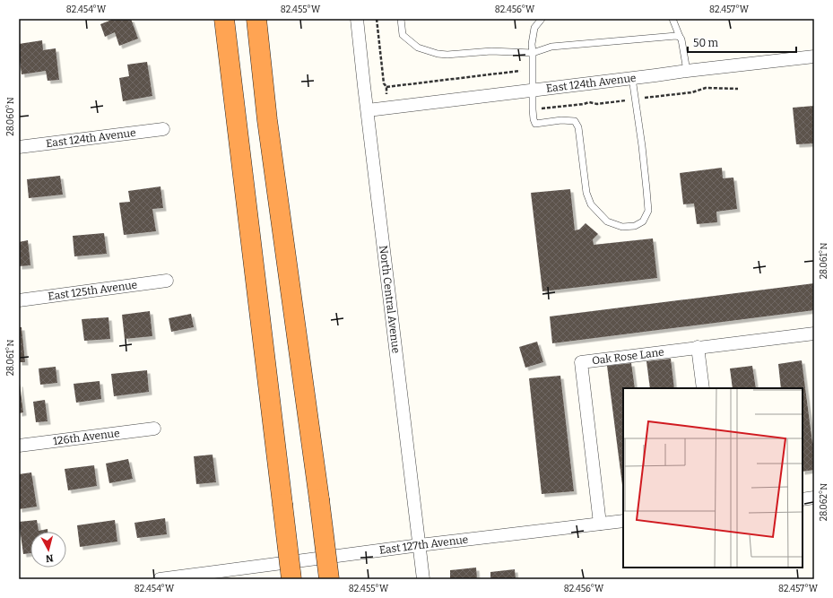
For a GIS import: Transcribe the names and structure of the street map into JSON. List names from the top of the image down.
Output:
{
  "streets": {
    "street": [
      "East 124th Avenue",
      "East 125th Avenue",
      "North Central Avenue",
      "Oak Rose Lane",
      "126th Avenue",
      "East 127th Avenue"
    ]
  },
  "crossings": [
    ["East 124th Avenue", "North Central Avenue"],
    ["North Central Avenue", "East 127th Avenue"],
    ["Oak Rose Lane", "East 127th Avenue"]
  ],
  "scale_bar": "50 m",
  "north": "bottom",
  "coordinates": [
    "82.454°W",
    "82.455°W",
    "82.456°W",
    "82.457°W",
    "28.060°N",
    "28.061°N",
    "28.062°N"
  ]
}
